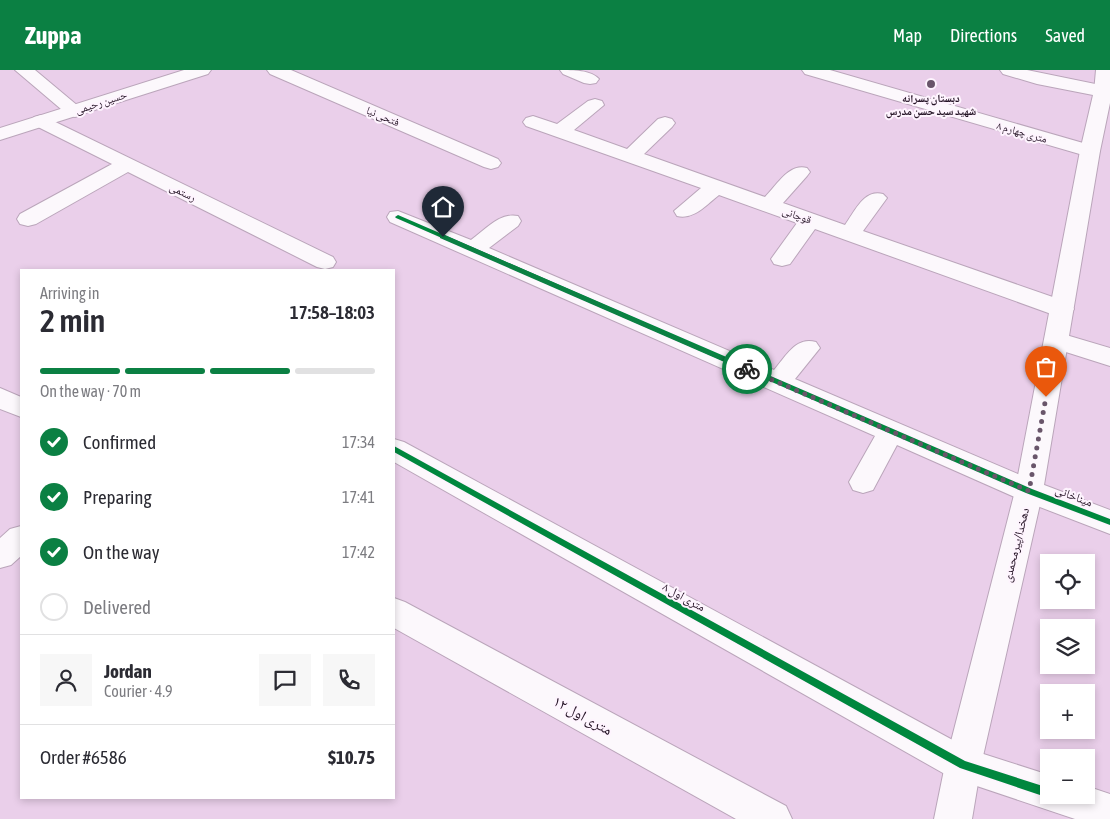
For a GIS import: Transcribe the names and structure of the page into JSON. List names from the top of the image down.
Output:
{
  "streets": {
    "street": [
      "حسین رحیمی",
      "فتحی نیا",
      "۸ متری چهارم",
      "رستمی",
      "قوچانی",
      "میناخانی",
      "دهخدا/پیرمحمدی",
      "۸ متری اول",
      "۱۲ متری اول"
    ]
  },
  "crossings": [
    ["حسین رحیمی", "رستمی"],
    ["۸ متری چهارم", "دهخدا/پیرمحمدی"],
    ["قوچانی", "دهخدا/پیرمحمدی"],
    ["میناخانی", "دهخدا/پیرمحمدی"],
    ["دهخدا/پیرمحمدی", "۸ متری اول"]
  ],
  "places": ["دبستان پسرانه شهید سید حسن مدرس"],
  "page": {
    "header": "Zuppa",
    "nav": ["Map", "Directions", "Saved"],
    "heading": ["2 min", "Arriving in", "17:58–18:03"],
    "panel": [
      "Jordan",
      "Courier · 4.9",
      "Order #6586",
      "$10.75"
    ],
    "bar": "On the way · 70 m",
    "list": [
      ["Confirmed", "17:34"],
      ["Preparing", "17:41"],
      ["On the way", "17:42"],
      "Delivered"
    ],
    "map_buttons": ["+", "−"]
  }
}
